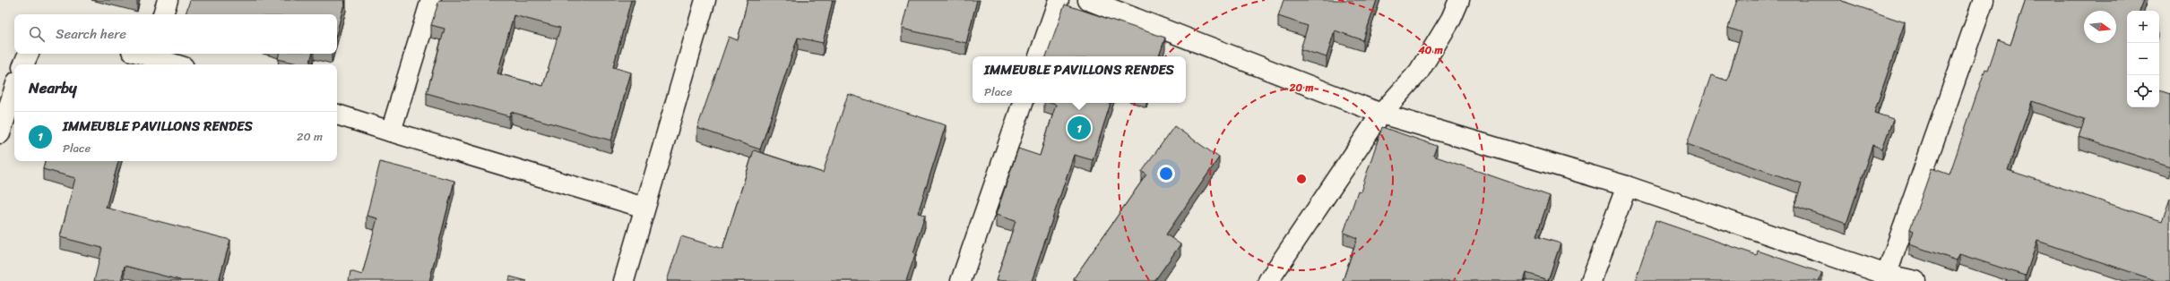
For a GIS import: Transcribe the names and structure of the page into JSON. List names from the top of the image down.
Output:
{
  "north": "right",
  "page": {
    "map_buttons": ["+", "−"],
    "search": "Search here",
    "popup": ["IMMEUBLE PAVILLONS RENDES", "Place"],
    "heading": "Nearby",
    "list": [
      {
        "mark": "1",
        "name": "IMMEUBLE PAVILLONS RENDES",
        "note": "Place",
        "value": "20 m"
      }
    ],
    "pins": "1"
  },
  "rings": ["40 m", "20 m"]
}
